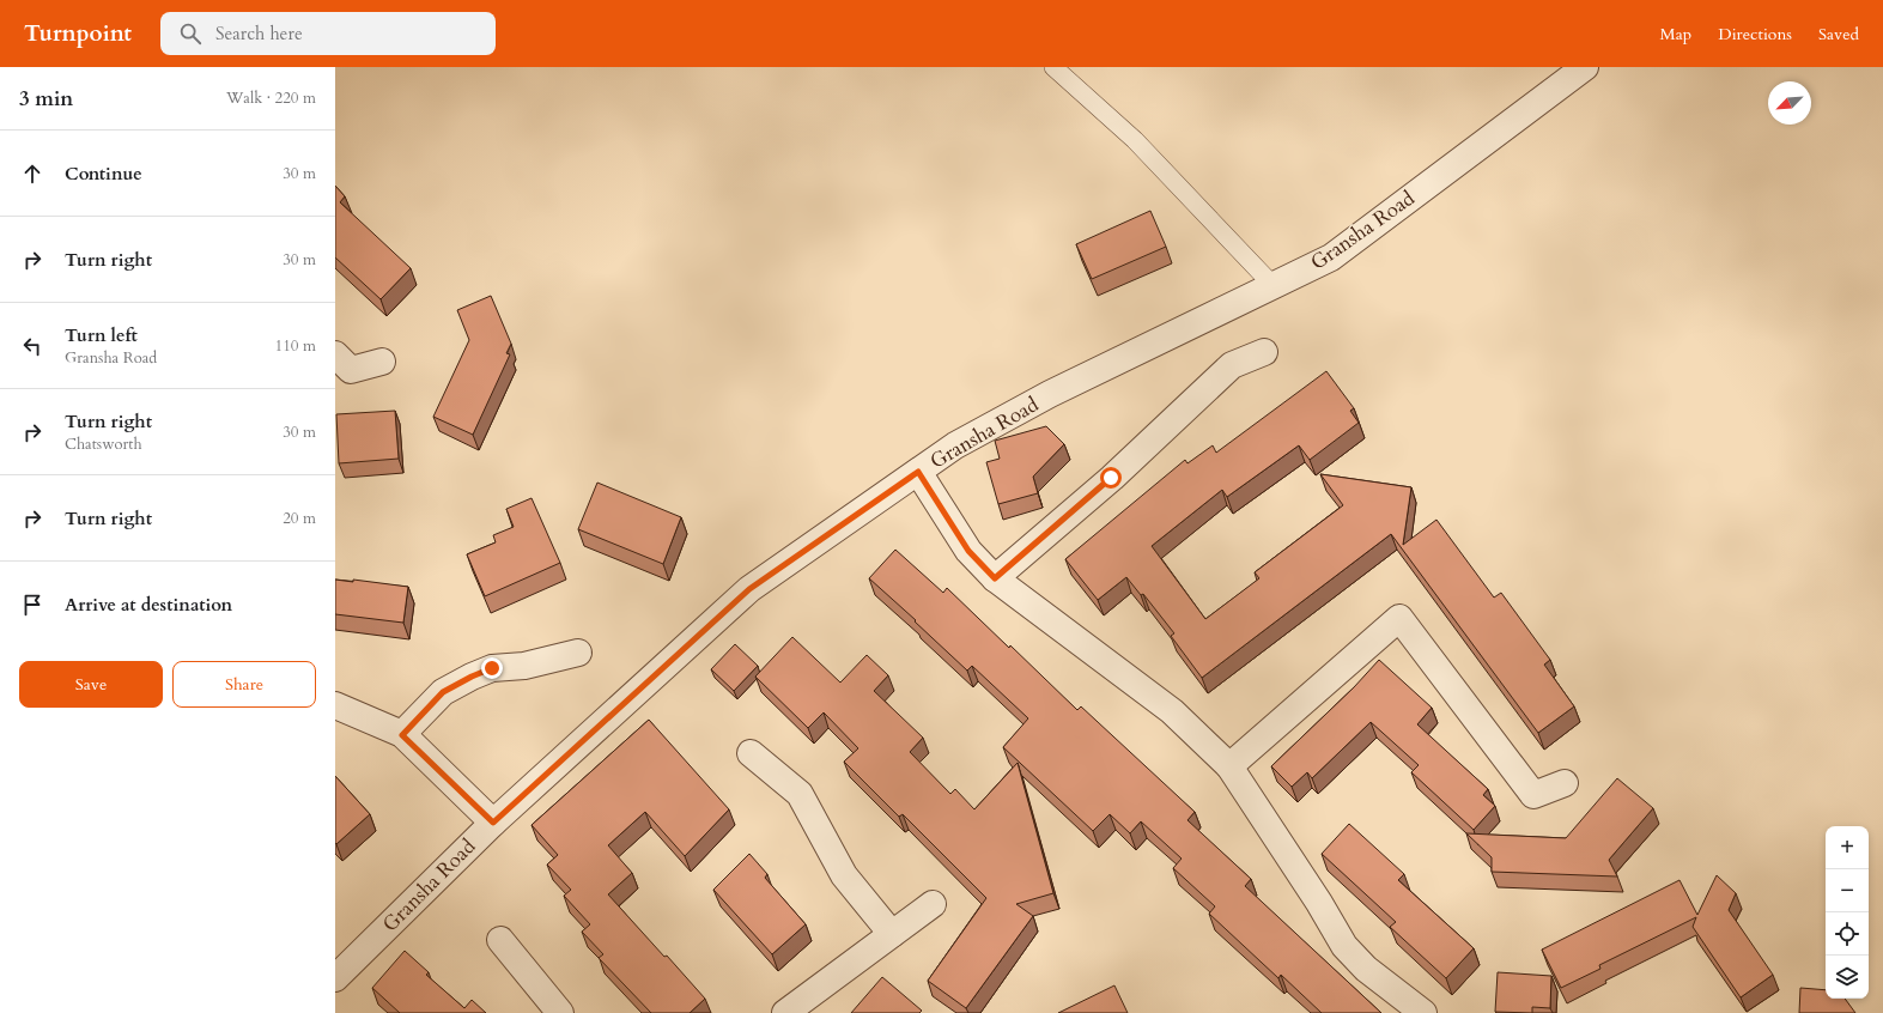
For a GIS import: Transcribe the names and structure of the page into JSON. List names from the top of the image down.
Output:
{
  "streets": {
    "street": ["Gransha Road"]
  },
  "north": "bottom left",
  "page": {
    "header": "Turnpoint",
    "search": "Search here",
    "nav": ["Map", "Directions", "Saved"],
    "heading": ["3 min", "Walk · 220 m"],
    "list": [
      ["Continue", "30 m"],
      ["Turn right", "30 m"],
      ["Turn left", "Gransha Road", "110 m"],
      ["Turn right", "Chatsworth", "30 m"],
      ["Turn right", "20 m"],
      "Arrive at destination"
    ],
    "buttons": ["Save", "Share"],
    "map_buttons": ["+", "−"]
  }
}
